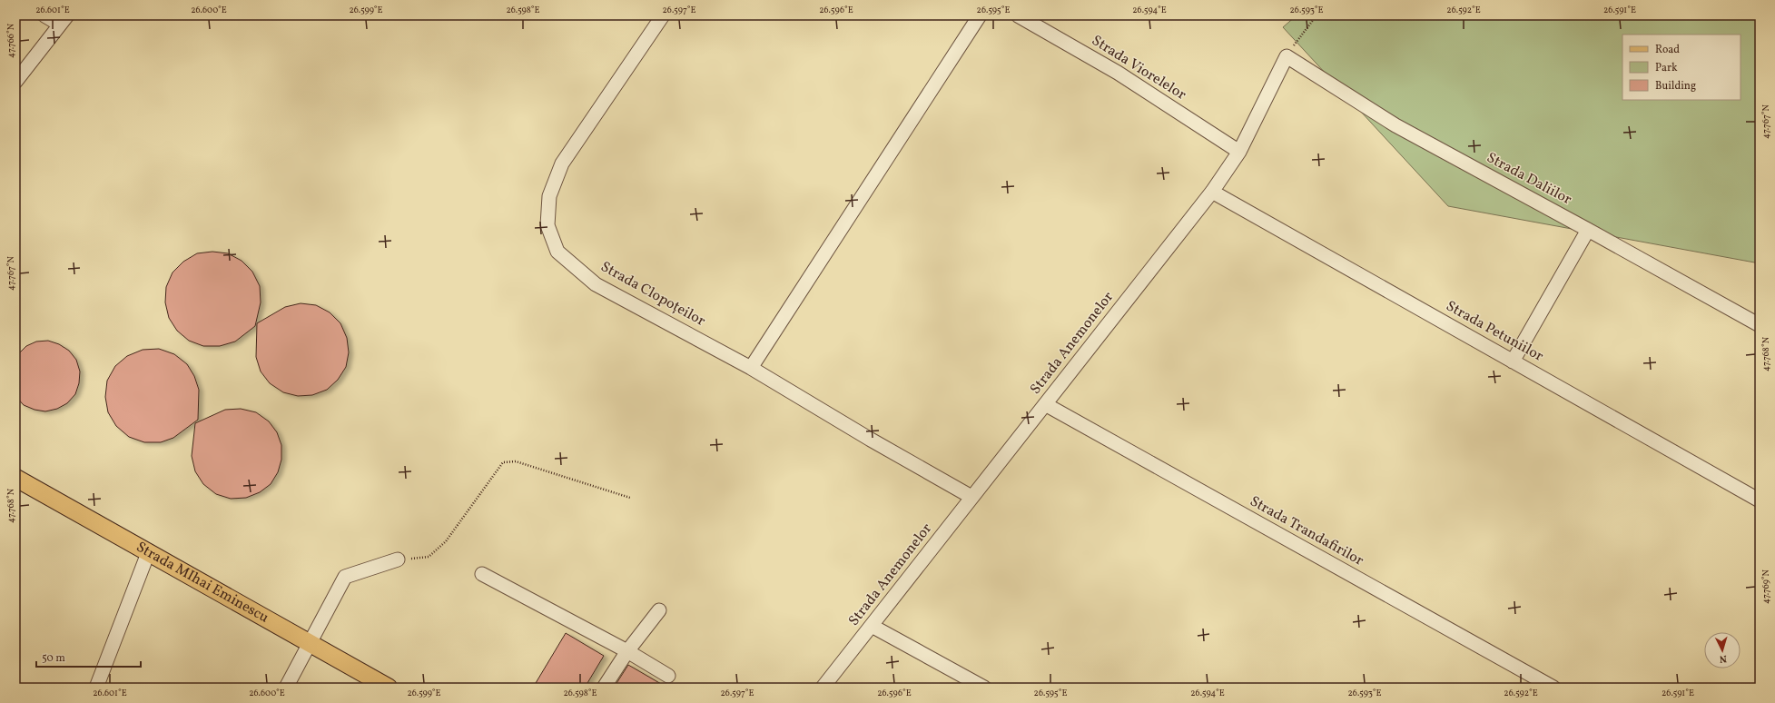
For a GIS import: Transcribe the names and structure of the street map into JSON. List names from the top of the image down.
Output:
{
  "streets": {
    "main road": ["Strada MIhai Eminescu"],
    "street": [
      "Strada Viorelelor",
      "Strada Daliilor",
      "Strada Clopoțeilor",
      "Strada Petuniilor",
      "Strada Anemonelor",
      "Strada Trandafirilor"
    ]
  },
  "crossings": [
    ["Strada Viorelelor", "Strada Anemonelor"],
    ["Strada Daliilor", "Strada Anemonelor"],
    ["Strada Clopoțeilor", "Strada Anemonelor"],
    ["Strada Petuniilor", "Strada Anemonelor"],
    ["Strada Anemonelor", "Strada Trandafirilor"]
  ],
  "legend": ["Road", "Park", "Building"],
  "scale_bar": "50 m",
  "north": "bottom",
  "coordinates": [
    "26.601°E",
    "26.600°E",
    "26.599°E",
    "26.598°E",
    "26.597°E",
    "26.596°E",
    "26.595°E",
    "26.594°E",
    "26.593°E",
    "26.592°E",
    "26.591°E",
    "47.766°N",
    "47.767°N",
    "47.768°N",
    "47.769°N"
  ]
}
